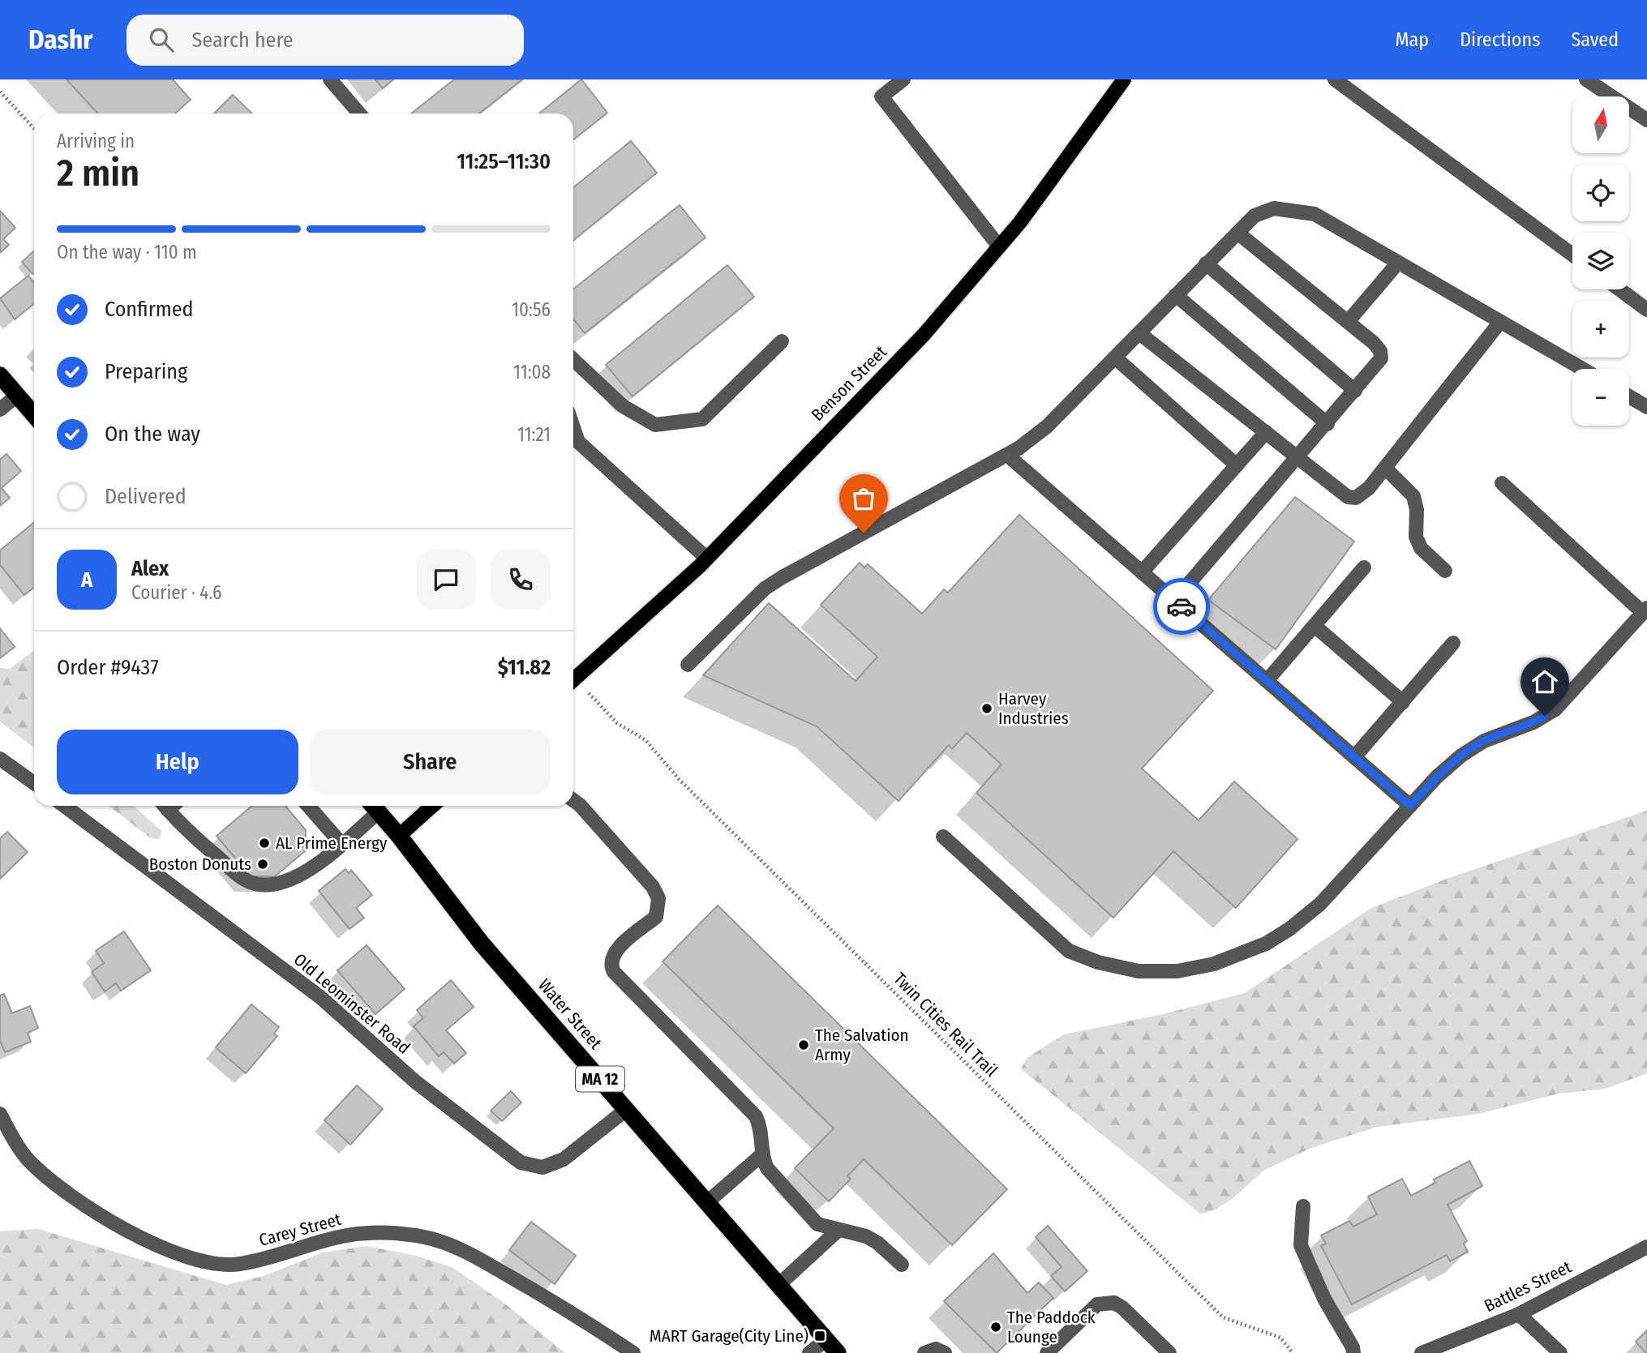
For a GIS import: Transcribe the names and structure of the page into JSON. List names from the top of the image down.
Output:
{
  "streets": {
    "highway": ["Water Street", "MA 12"],
    "main road": ["Benson Street"],
    "street": ["Old Leominster Road", "Carey Street", "Battles Street"],
    "path": ["Twin Cities Rail Trail"]
  },
  "crossings": [
    ["Old Leominster Road", "Water Street"]
  ],
  "places": {
    "other": [
      "Harvey Industries",
      "AL Prime Energy",
      "Boston Donuts",
      "The Salvation Army",
      "The Paddock Lounge"
    ],
    "transit": ["MART Garage(City Line)"]
  },
  "north": "top",
  "page": {
    "header": "Dashr",
    "search": "Search here",
    "nav": ["Map", "Directions", "Saved"],
    "map_buttons": ["+", "−"],
    "heading": ["2 min", "Arriving in", "11:25–11:30"],
    "panel": [
      "Alex",
      "Courier · 4.6",
      "Order #9437",
      "$11.82"
    ],
    "bar": "On the way · 110 m",
    "list": [
      ["Confirmed", "10:56"],
      ["Preparing", "11:08"],
      ["On the way", "11:21"],
      "Delivered"
    ],
    "round": "A",
    "buttons": ["Help", "Share"]
  }
}
